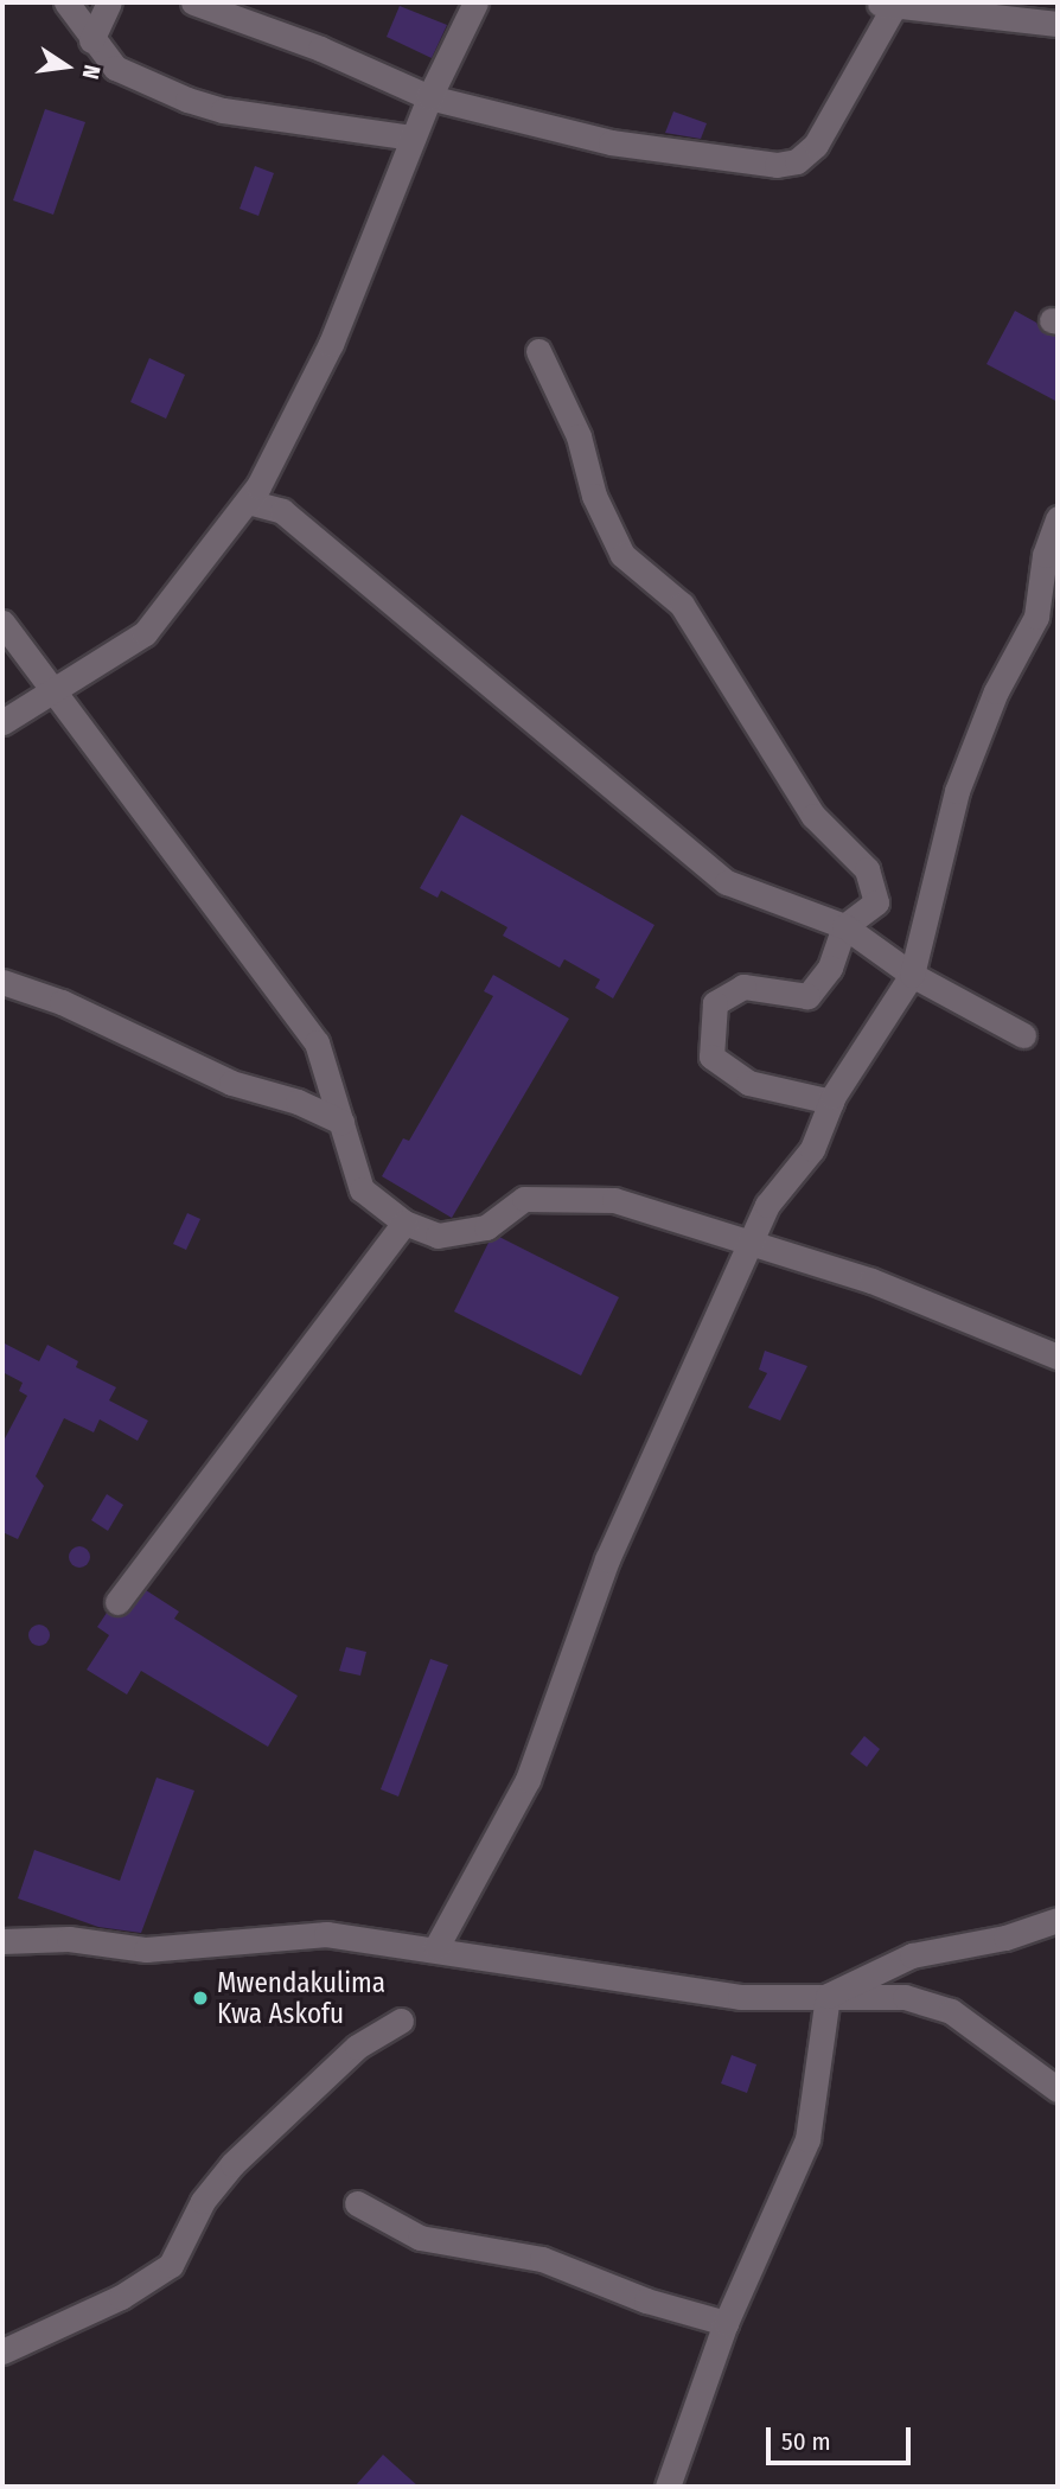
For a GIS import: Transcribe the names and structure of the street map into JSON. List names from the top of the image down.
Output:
{
  "places": ["Mwendakulima Kwa Askofu"],
  "scale_bar": "50 m",
  "north": "right"
}
